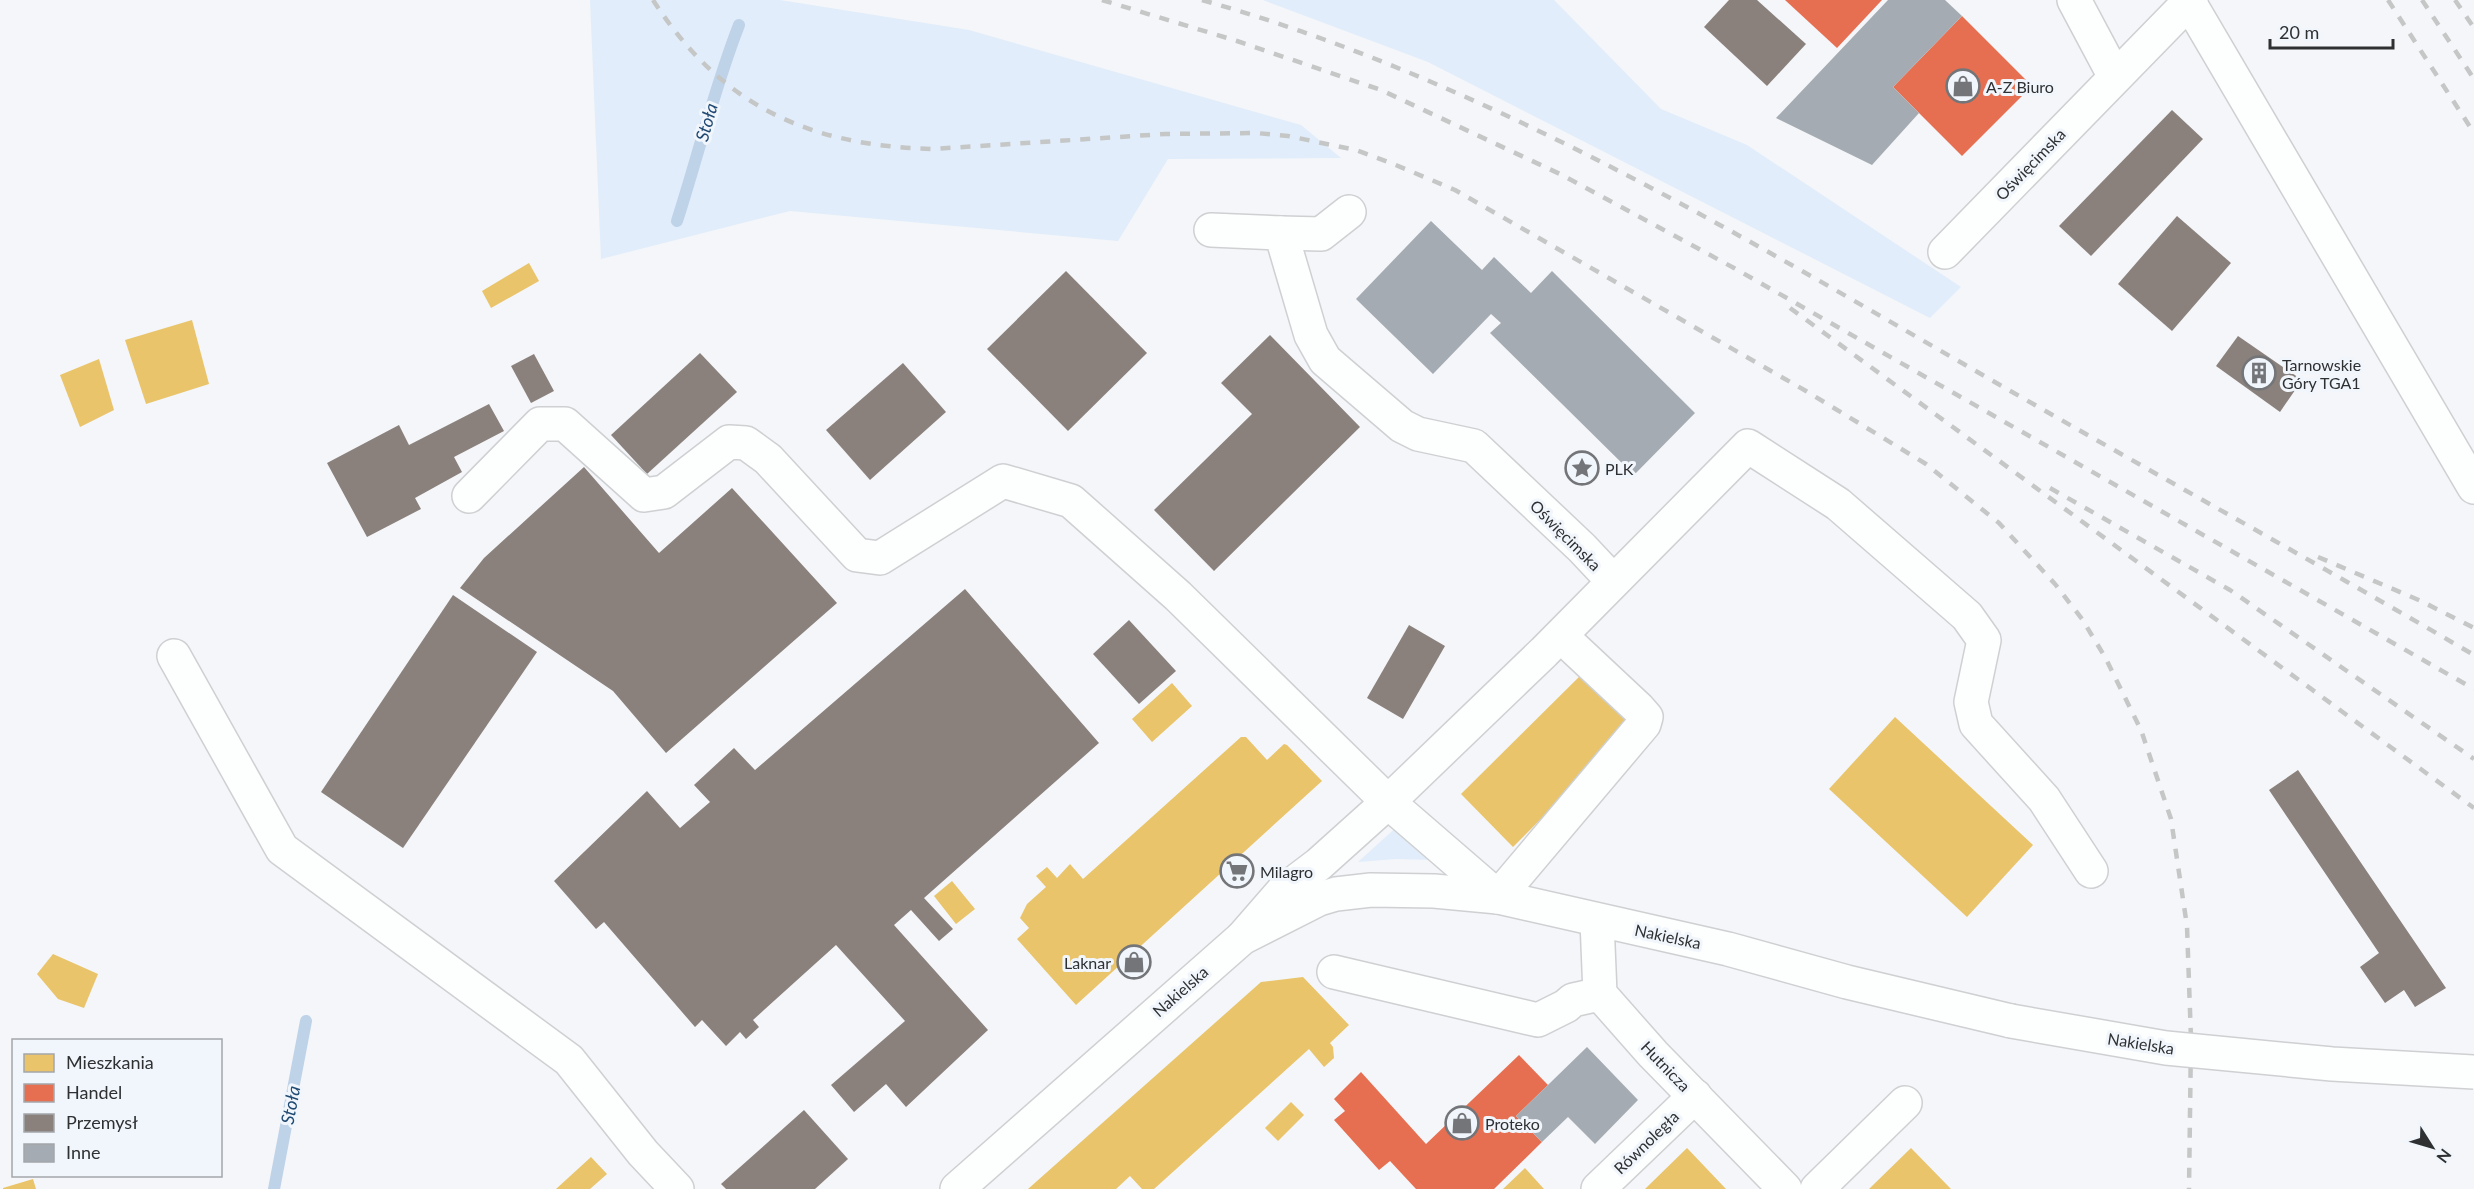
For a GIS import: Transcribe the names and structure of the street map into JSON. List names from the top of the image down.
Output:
{
  "streets": {
    "street": [
      "Oświęcimska",
      "Nakielska",
      "Hutnicza",
      "Równoległa"
    ]
  },
  "crossings": [
    ["Oświęcimska", "Nakielska"],
    ["Hutnicza", "Równoległa"]
  ],
  "water": ["Stoła"],
  "places": {
    "shop": ["A-Z Biuro", "Laknar", "Proteko"],
    "building": ["Tarnowskie Góry TGA1"],
    "place": ["PLK"],
    "supermarket": ["Milagro"]
  },
  "legend": [
    "Mieszkania",
    "Handel",
    "Przemysł",
    "Inne"
  ],
  "scale_bar": "20 m",
  "north": "bottom right"
}
